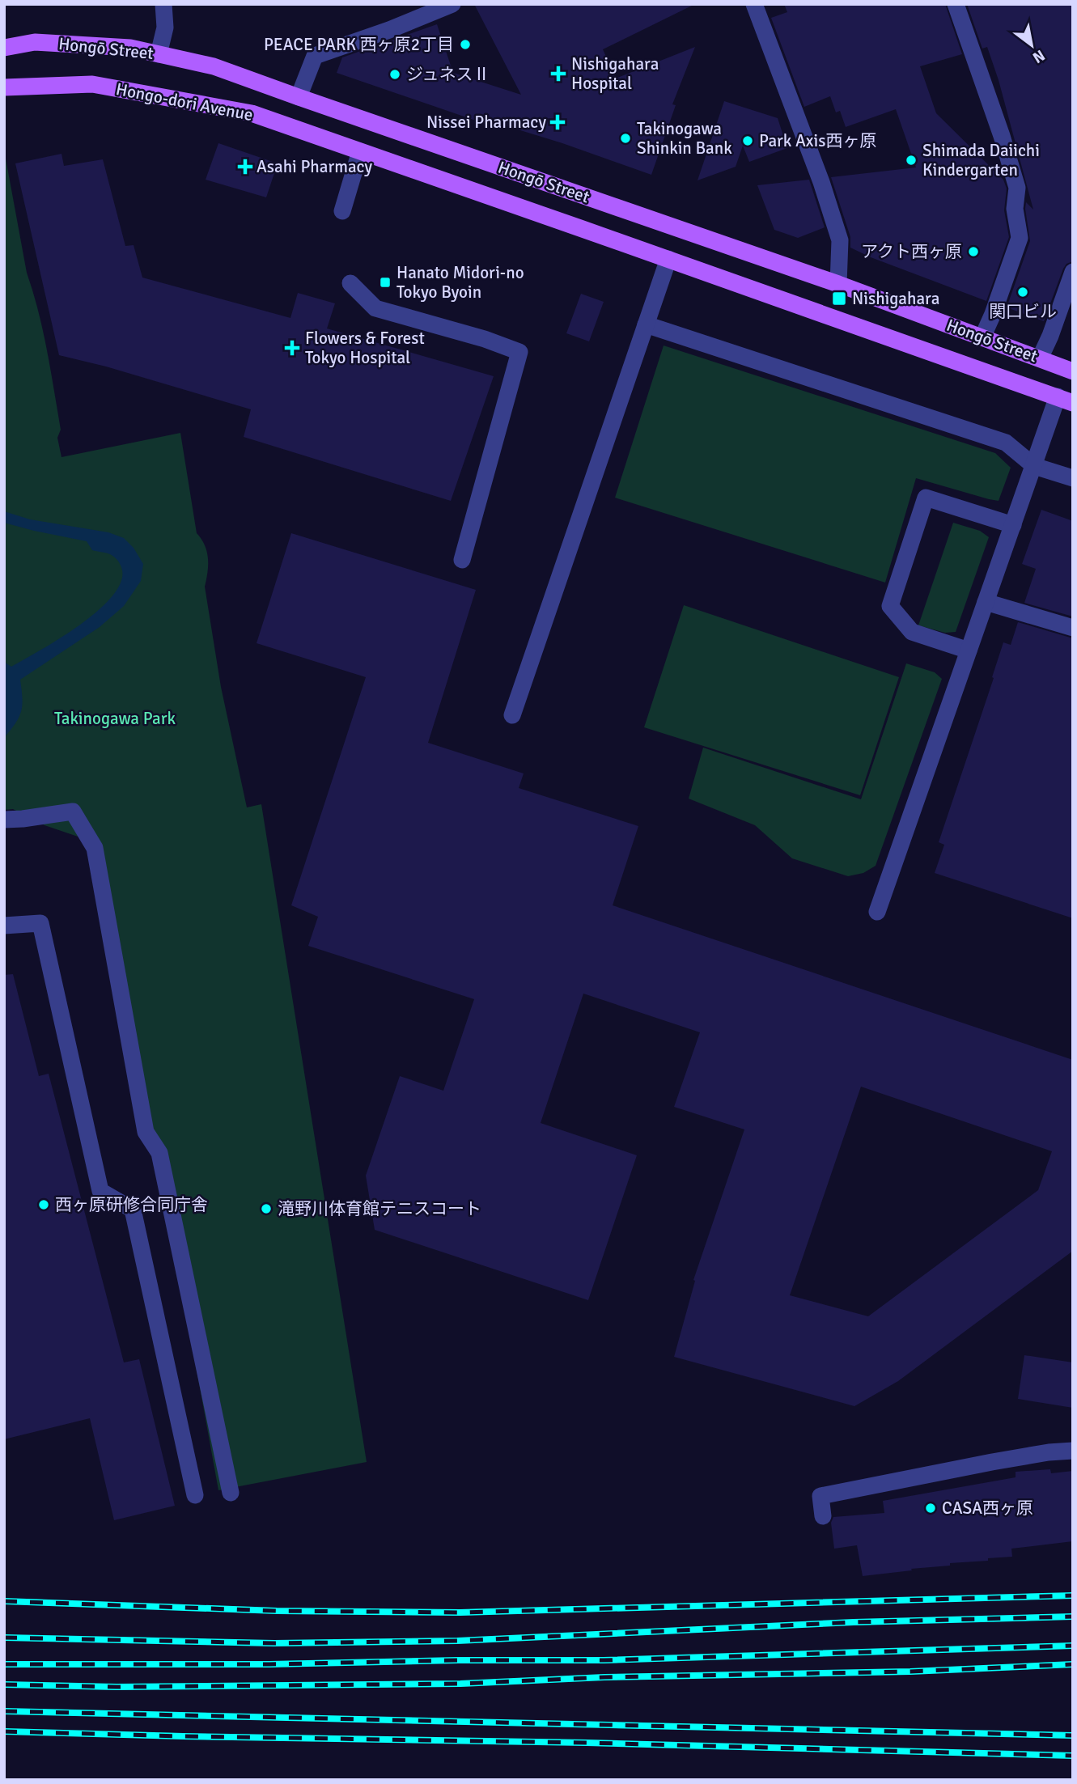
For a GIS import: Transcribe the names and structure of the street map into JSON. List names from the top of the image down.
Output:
{
  "streets": {
    "main road": ["Hongō Street", "Hongo-dori Avenue"]
  },
  "crossings": [
    ["Hongō Street", "Hongo-dori Avenue"]
  ],
  "parks": ["Takinogawa Park"],
  "places": {
    "other": [
      "PEACE PARK 西ヶ原2丁目",
      "ジュネスⅡ",
      "Takinogawa Shinkin Bank",
      "Park Axis西ヶ原",
      "Shimada Daiichi Kindergarten",
      "アクト西ヶ原",
      "関口ビル",
      "西ヶ原研修合同庁舎",
      "滝野川体育館テニスコート",
      "CASA西ヶ原"
    ],
    "health": [
      "Nishigahara Hospital",
      "Nissei Pharmacy",
      "Asahi Pharmacy",
      "Flowers & Forest Tokyo Hospital"
    ],
    "transit": ["Hanato Midori-no Tokyo Byoin", "Nishigahara"]
  },
  "north": "bottom right"
}
